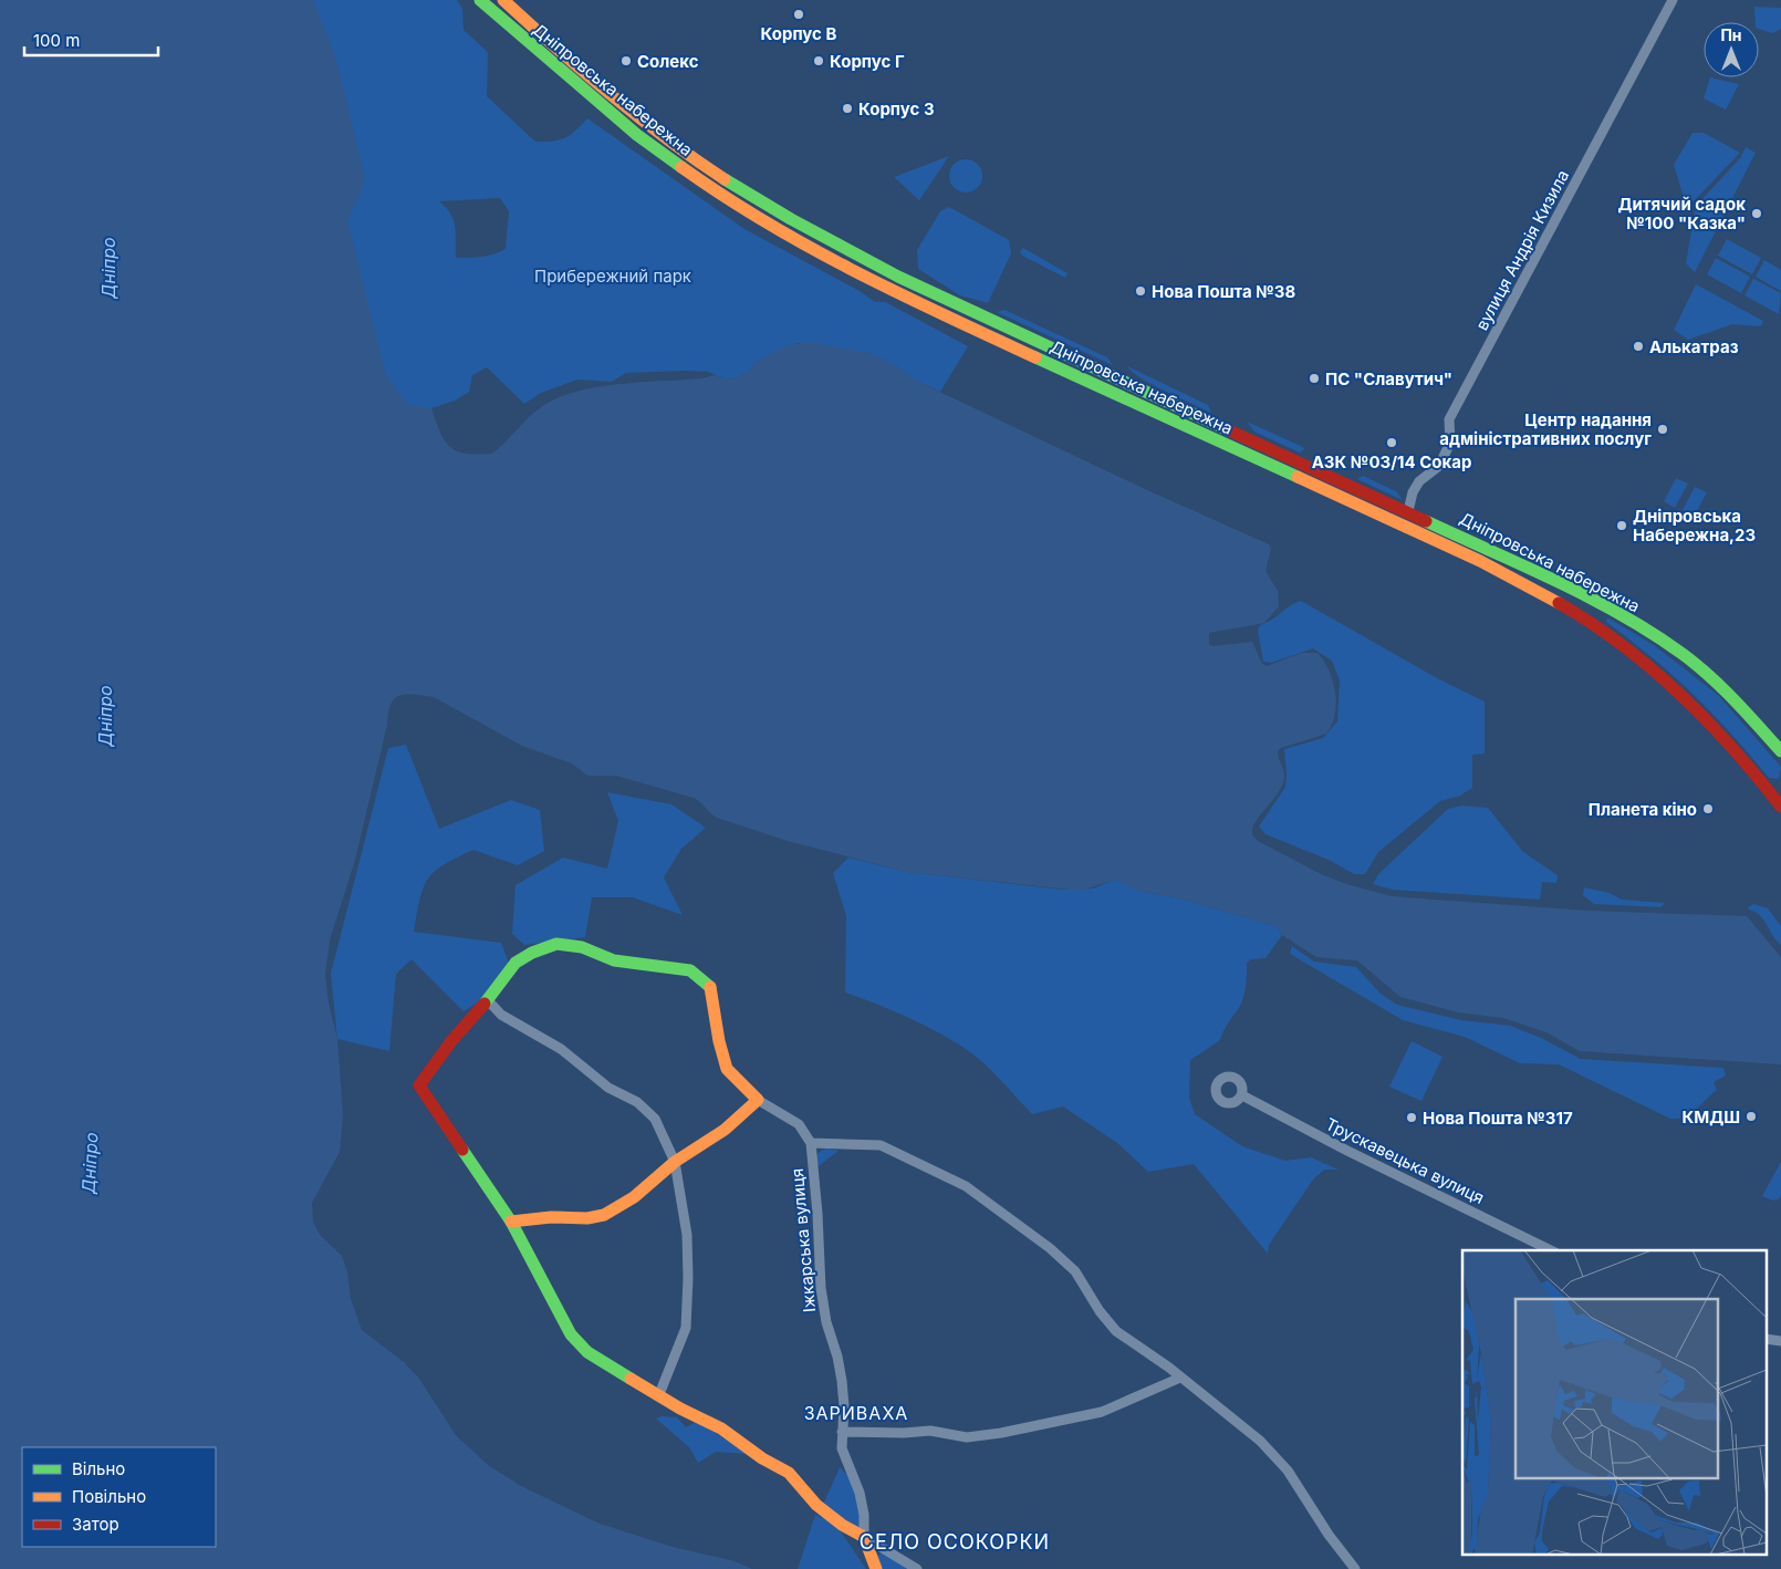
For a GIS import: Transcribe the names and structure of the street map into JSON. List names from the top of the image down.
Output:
{
  "streets": {
    "main road": ["Дніпровська набережна"],
    "street": ["вулиця Андрія Кизила", "Трускавецька вулиця", "Іжкарська вулиця"]
  },
  "crossings": [
    ["Дніпровська набережна", "вулиця Андрія Кизила"]
  ],
  "districts": ["ЗАРИВАХА", "СЕЛО ОСОКОРКИ"],
  "water": ["Дніпро"],
  "parks": ["Прибережний парк"],
  "places": [
    "Корпус В",
    "Солекс",
    "Корпус Г",
    "Корпус З",
    "Дитячий садок №100 \"Казка\"",
    "Нова Пошта №38",
    "Алькатраз",
    "ПС \"Славутич\"",
    "Центр надання адміністративних послуг",
    "АЗК №03/14 Сокар",
    "Дніпровська Набережна,23",
    "Планета кіно",
    "КМДШ",
    "Нова Пошта №317"
  ],
  "legend": ["Вільно", "Повільно", "Затор"],
  "scale_bar": "100 m",
  "north": "top"
}
